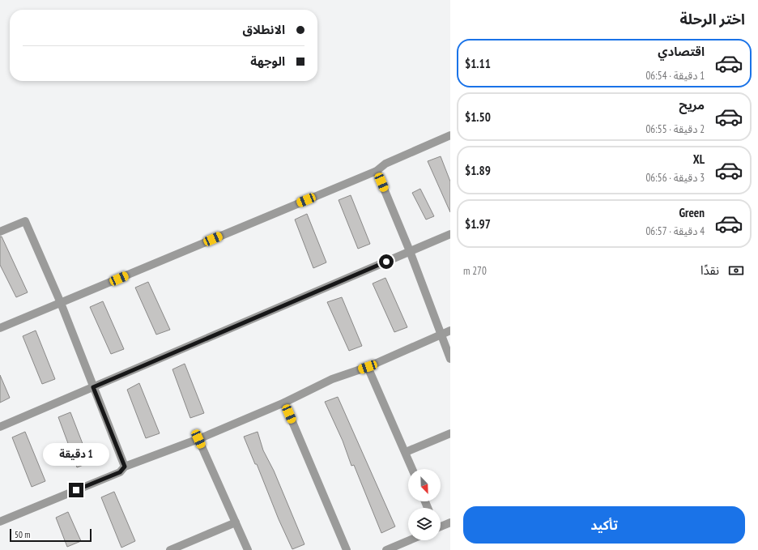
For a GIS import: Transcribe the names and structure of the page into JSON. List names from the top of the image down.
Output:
{
  "scale_bar": "50 m",
  "north": "bottom right",
  "page": {
    "heading": "اختر الرحلة",
    "banner": ["الانطلاق", "الوجهة"],
    "list": [
      {
        "name": "اقتصادي",
        "note": "1 دقيقة · 06:54",
        "value": "$1.11"
      },
      {
        "name": "مريح",
        "note": "2 دقيقة · 06:55",
        "value": "$1.50"
      },
      {
        "name": "XL",
        "note": "3 دقيقة · 06:56",
        "value": "$1.89"
      },
      {
        "name": "Green",
        "note": "4 دقيقة · 06:57",
        "value": "$1.97"
      }
    ],
    "pay": ["نقدًا", "270 m"],
    "bubble": "1 دقيقة",
    "buttons": "تأكيد",
    "scale": "50 m"
  }
}
